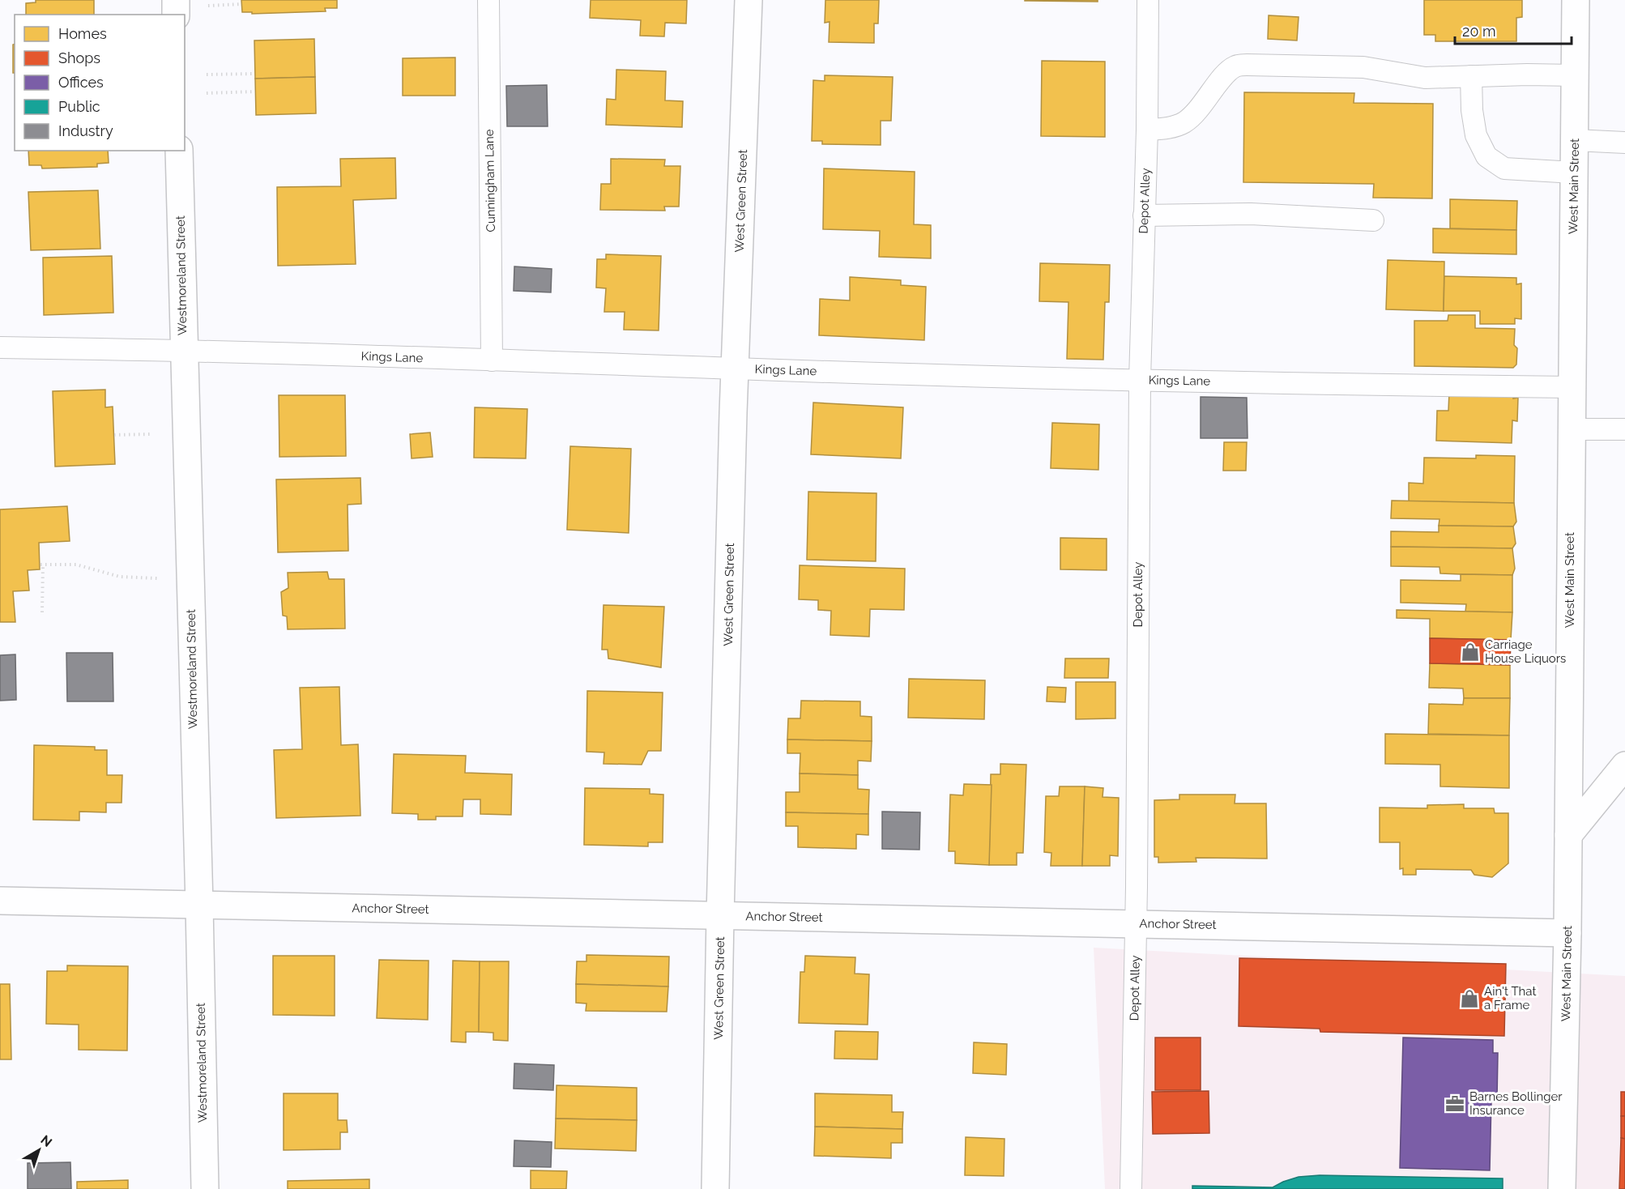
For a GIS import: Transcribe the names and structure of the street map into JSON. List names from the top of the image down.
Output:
{
  "streets": {
    "street": [
      "West Main Street",
      "West Green Street",
      "Westmoreland Street",
      "Anchor Street"
    ],
    "lane": ["Cunningham Lane", "Depot Alley", "Kings Lane"]
  },
  "crossings": [
    ["Cunningham Lane", "Kings Lane"],
    ["West Main Street", "Kings Lane"],
    ["West Main Street", "Anchor Street"],
    ["West Green Street", "Kings Lane"],
    ["West Green Street", "Anchor Street"],
    ["Depot Alley", "Kings Lane"],
    ["Depot Alley", "Anchor Street"],
    ["Westmoreland Street", "Kings Lane"],
    ["Westmoreland Street", "Anchor Street"]
  ],
  "places": {
    "shop": ["Carriage House Liquors", "Ain't That a Frame"],
    "office": ["Barnes Bollinger Insurance"]
  },
  "legend": [
    "Homes",
    "Shops",
    "Offices",
    "Public",
    "Industry"
  ],
  "scale_bar": "20 m",
  "north": "top right"
}
